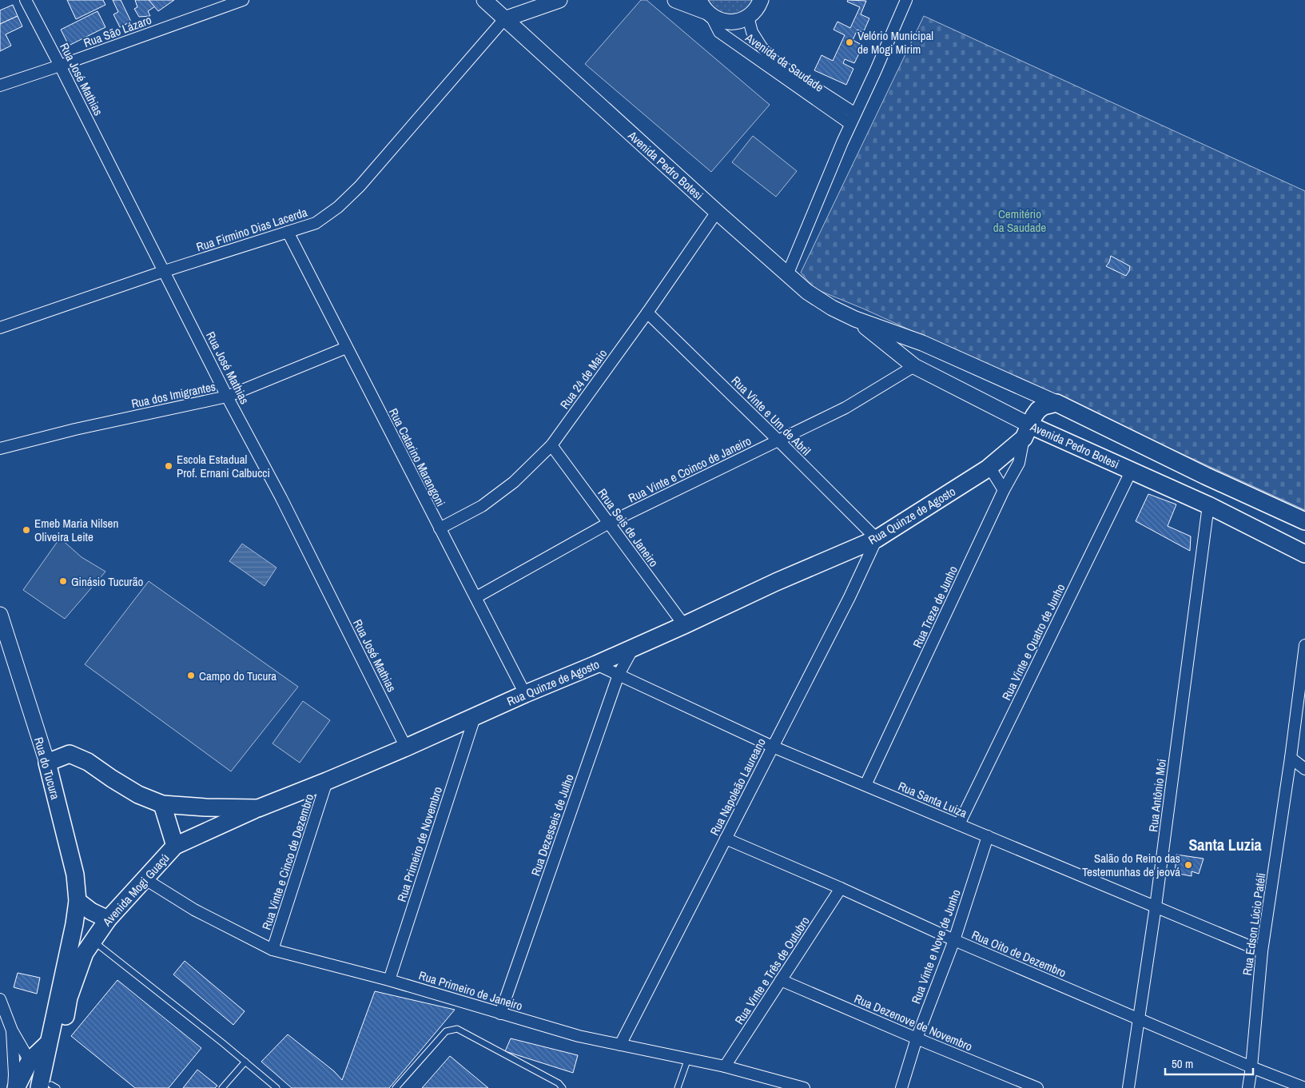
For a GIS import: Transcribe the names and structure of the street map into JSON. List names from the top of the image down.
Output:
{
  "streets": {
    "main road": [
      "Avenida Pedro Botesi",
      "Rua Quinze de Agosto",
      "Rua do Tucura",
      "Avenida Mogi Guaçú"
    ],
    "street": [
      "Rua São Lázaro",
      "Avenida da Saudade",
      "Rua José Mathias",
      "Rua Firmino Dias Lacerda",
      "Rua 24 de Maio",
      "Rua dos Imigrantes",
      "Rua Vinte e Um de Abril",
      "Rua Catarino Marangoni",
      "Rua Vinte e Coinco de Janeiro",
      "Rrua Seis de Janeiro",
      "Rua Treze de Junho",
      "Rua Vinte e Quatro de Junho",
      "Rua Napoleão Laureano",
      "Rua Antônio Moi",
      "Rua Santa Luiza",
      "Rua Dezesseis de Julho",
      "Rua Primeiro de Novembro",
      "Rua Vinte e Cinco de Dezembro",
      "Rua Edson Lúcio Patéli",
      "Rua Vinte e Nove de Junho",
      "Rua Oito de Dezembro",
      "Rua Vinte e Três de Outubro",
      "Rua Primeiro de Janeiro",
      "Rua Dezenove de Novembro"
    ]
  },
  "crossings": [
    ["Rua São Lázaro", "Rua José Mathias"],
    ["Rua José Mathias", "Rua Firmino Dias Lacerda"],
    ["Rua José Mathias", "Rua dos Imigrantes"],
    ["Rua José Mathias", "Rua Quinze de Agosto"],
    ["Avenida Pedro Botesi", "Rua Firmino Dias Lacerda"],
    ["Avenida Pedro Botesi", "Rua 24 de Maio"],
    ["Avenida Pedro Botesi", "Rua Vinte e Coinco de Janeiro"],
    ["Avenida Pedro Botesi", "Rua Quinze de Agosto"],
    ["Avenida Pedro Botesi", "Rua Treze de Junho"],
    ["Avenida Pedro Botesi", "Rua Vinte e Quatro de Junho"],
    ["Avenida Pedro Botesi", "Rua Antônio Moi"],
    ["Rua Firmino Dias Lacerda", "Rua Catarino Marangoni"],
    ["Rua 24 de Maio", "Rua Vinte e Um de Abril"],
    ["Rua 24 de Maio", "Rua Catarino Marangoni"],
    ["Rua 24 de Maio", "Rrua Seis de Janeiro"],
    ["Rua dos Imigrantes", "Rua Catarino Marangoni"],
    ["Rua Vinte e Um de Abril", "Rua Vinte e Coinco de Janeiro"],
    ["Rua Vinte e Um de Abril", "Rua Quinze de Agosto"],
    ["Rua Vinte e Um de Abril", "Rua Napoleão Laureano"],
    ["Rua Catarino Marangoni", "Rua Vinte e Coinco de Janeiro"],
    ["Rua Catarino Marangoni", "Rua Quinze de Agosto"],
    ["Rua Vinte e Coinco de Janeiro", "Rrua Seis de Janeiro"],
    ["Rua Quinze de Agosto", "Rrua Seis de Janeiro"],
    ["Rua Quinze de Agosto", "Rua Treze de Junho"],
    ["Rua Quinze de Agosto", "Rua do Tucura"],
    ["Rua Quinze de Agosto", "Rua Napoleão Laureano"],
    ["Rua Quinze de Agosto", "Rua Santa Luiza"],
    ["Rua Quinze de Agosto", "Rua Dezesseis de Julho"],
    ["Rua Quinze de Agosto", "Rua Primeiro de Novembro"],
    ["Rua Quinze de Agosto", "Rua Vinte e Cinco de Dezembro"],
    ["Rua Quinze de Agosto", "Avenida Mogi Guaçú"],
    ["Rua Treze de Junho", "Rua Santa Luiza"],
    ["Rua Vinte e Quatro de Junho", "Rua Santa Luiza"],
    ["Rua do Tucura", "Avenida Mogi Guaçú"],
    ["Rua Napoleão Laureano", "Rua Santa Luiza"],
    ["Rua Napoleão Laureano", "Rua Oito de Dezembro"],
    ["Rua Napoleão Laureano", "Rua Primeiro de Janeiro"],
    ["Rua Antônio Moi", "Rua Santa Luiza"],
    ["Rua Antônio Moi", "Rua Oito de Dezembro"],
    ["Rua Santa Luiza", "Rua Dezesseis de Julho"],
    ["Rua Santa Luiza", "Rua Edson Lúcio Patéli"],
    ["Rua Santa Luiza", "Rua Vinte e Nove de Junho"],
    ["Rua Dezesseis de Julho", "Rua Primeiro de Janeiro"],
    ["Rua Primeiro de Novembro", "Rua Primeiro de Janeiro"],
    ["Rua Vinte e Cinco de Dezembro", "Rua Primeiro de Janeiro"],
    ["Avenida Mogi Guaçú", "Rua Primeiro de Janeiro"],
    ["Rua Edson Lúcio Patéli", "Rua Oito de Dezembro"],
    ["Rua Vinte e Nove de Junho", "Rua Oito de Dezembro"],
    ["Rua Vinte e Nove de Junho", "Rua Dezenove de Novembro"],
    ["Rua Oito de Dezembro", "Rua Vinte e Três de Outubro"],
    ["Rua Vinte e Três de Outubro", "Rua Primeiro de Janeiro"],
    ["Rua Vinte e Três de Outubro", "Rua Dezenove de Novembro"]
  ],
  "districts": ["Santa Luzia"],
  "parks": ["Cemitério da Saudade"],
  "places": [
    "Velório Municipal de Mogi Mirim",
    "Escola Estadual Prof. Ernani Calbucci",
    "Emeb Maria Nilsen Oliveira Leite",
    "Ginásio Tucurão",
    "Campo do Tucura",
    "Salão do Reino das Testemunhas de jeová"
  ],
  "scale_bar": "50 m"
}
